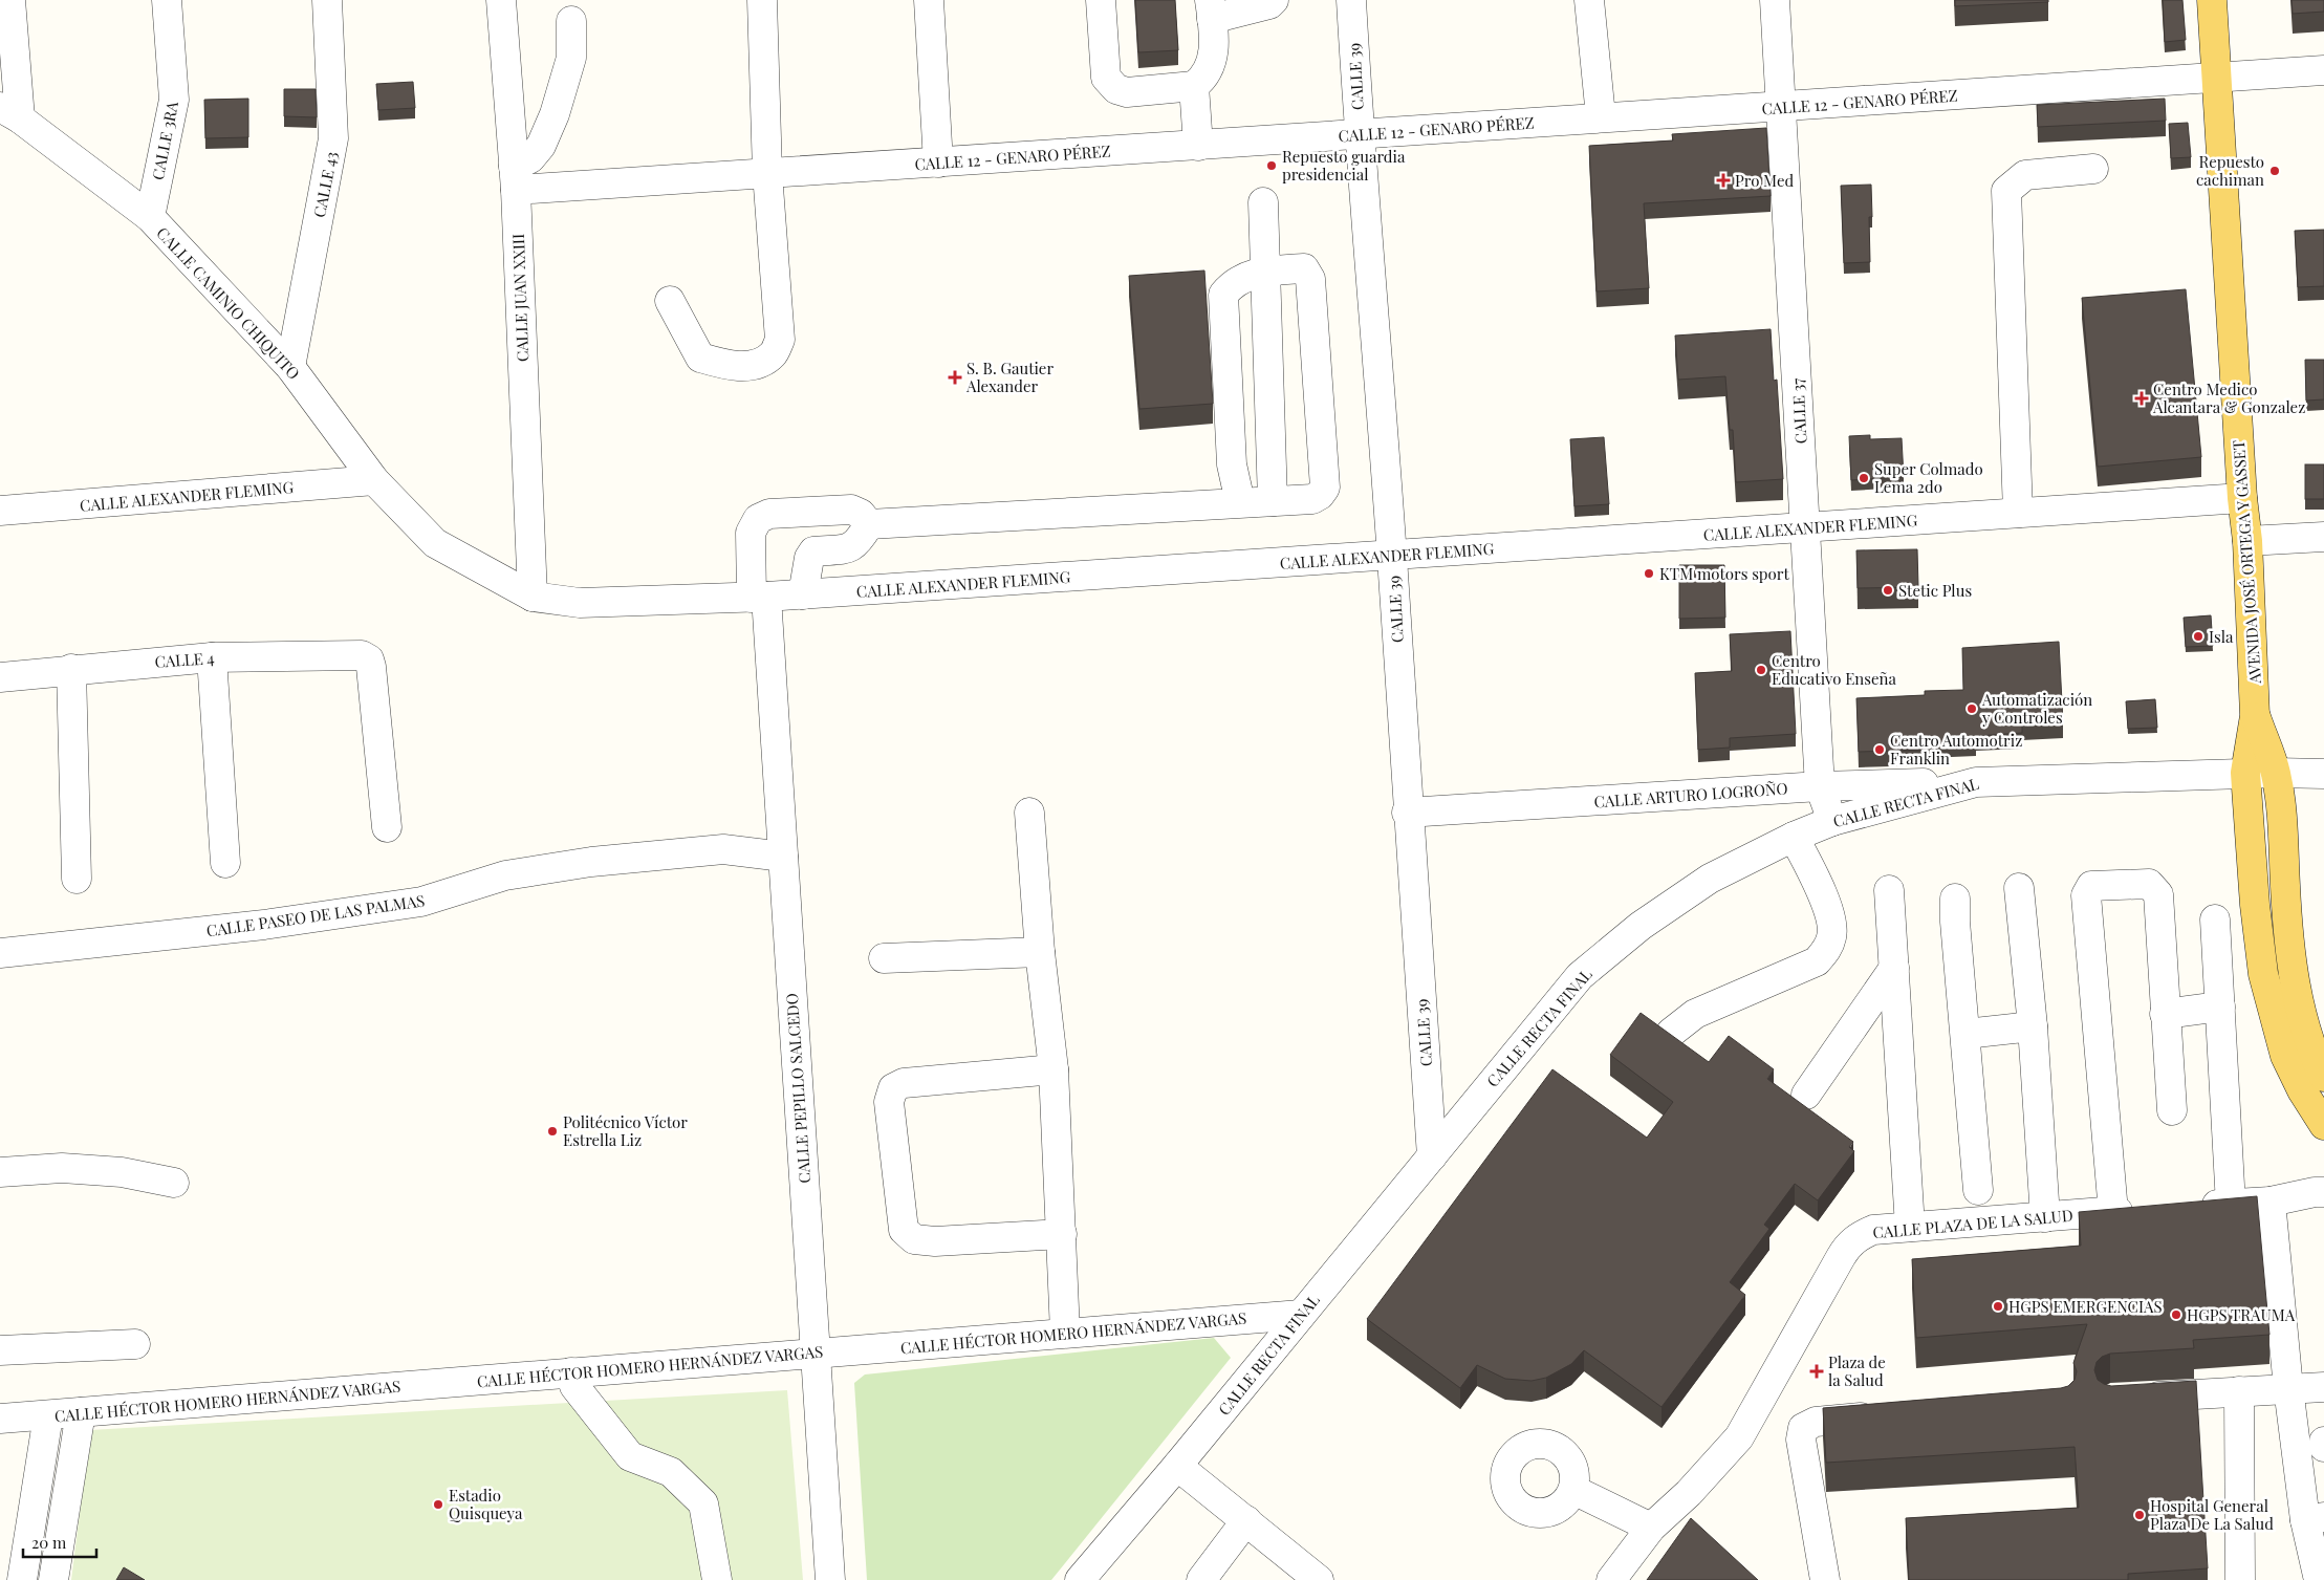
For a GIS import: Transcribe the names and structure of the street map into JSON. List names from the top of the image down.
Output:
{
  "streets": {
    "main road": ["AVENIDA JOSÉ ORTEGA Y GASSET"],
    "street": [
      "CALLE 39",
      "CALLE 12 - GENARO PÉREZ",
      "CALLE 3RA",
      "CALLE 43",
      "CALLE JUAN XXIII",
      "CALLE CAMINIO CHIQUITO",
      "CALLE 37",
      "CALLE ALEXANDER FLEMING",
      "CALLE 4",
      "CALLE ARTURO LOGROÑO",
      "CALLE RECTA FINAL",
      "CALLE PASEO DE LAS PALMAS",
      "CALLE PEPILLO SALCEDO",
      "CALLE PLAZA DE LA SALUD",
      "CALLE HÉCTOR HOMERO HERNÁNDEZ VARGAS"
    ]
  },
  "crossings": [
    ["CALLE 39", "CALLE 12 - GENARO PÉREZ"],
    ["CALLE 39", "CALLE ALEXANDER FLEMING"],
    ["CALLE 39", "CALLE ARTURO LOGROÑO"],
    ["CALLE 39", "CALLE RECTA FINAL"],
    ["CALLE 12 - GENARO PÉREZ", "CALLE JUAN XXIII"],
    ["CALLE 12 - GENARO PÉREZ", "CALLE 37"],
    ["CALLE 12 - GENARO PÉREZ", "AVENIDA JOSÉ ORTEGA Y GASSET"],
    ["CALLE 3RA", "CALLE CAMINIO CHIQUITO"],
    ["CALLE 43", "CALLE CAMINIO CHIQUITO"],
    ["CALLE JUAN XXIII", "CALLE CAMINIO CHIQUITO"],
    ["CALLE JUAN XXIII", "CALLE ALEXANDER FLEMING"],
    ["CALLE CAMINIO CHIQUITO", "CALLE ALEXANDER FLEMING"],
    ["CALLE 37", "CALLE ALEXANDER FLEMING"],
    ["CALLE 37", "CALLE ARTURO LOGROÑO"],
    ["CALLE 37", "CALLE RECTA FINAL"],
    ["CALLE ALEXANDER FLEMING", "AVENIDA JOSÉ ORTEGA Y GASSET"],
    ["CALLE ALEXANDER FLEMING", "CALLE PEPILLO SALCEDO"],
    ["AVENIDA JOSÉ ORTEGA Y GASSET", "CALLE RECTA FINAL"],
    ["CALLE ARTURO LOGROÑO", "CALLE RECTA FINAL"],
    ["CALLE RECTA FINAL", "CALLE HÉCTOR HOMERO HERNÁNDEZ VARGAS"],
    ["CALLE PASEO DE LAS PALMAS", "CALLE PEPILLO SALCEDO"],
    ["CALLE PEPILLO SALCEDO", "CALLE HÉCTOR HOMERO HERNÁNDEZ VARGAS"]
  ],
  "places": {
    "other": [
      "Repuesto guardia presidencial",
      "Repuesto cachiman",
      "Super Colmado Lema 2do",
      "KTM motors sport",
      "Stetic Plus",
      "Isla",
      "Centro Educativo Enseña",
      "Automatización y Controles",
      "Centro Automotriz Franklin",
      "Politécnico Víctor Estrella Liz",
      "HGPS EMERGENCIAS",
      "HGPS TRAUMA",
      "Estadio Quisqueya",
      "Hospital General Plaza De La Salud"
    ],
    "health": [
      "Pro Med",
      "S. B. Gautier Alexander",
      "Centro Medico Alcantara & Gonzalez",
      "Plaza de la Salud"
    ]
  },
  "scale_bar": "20 m"
}
